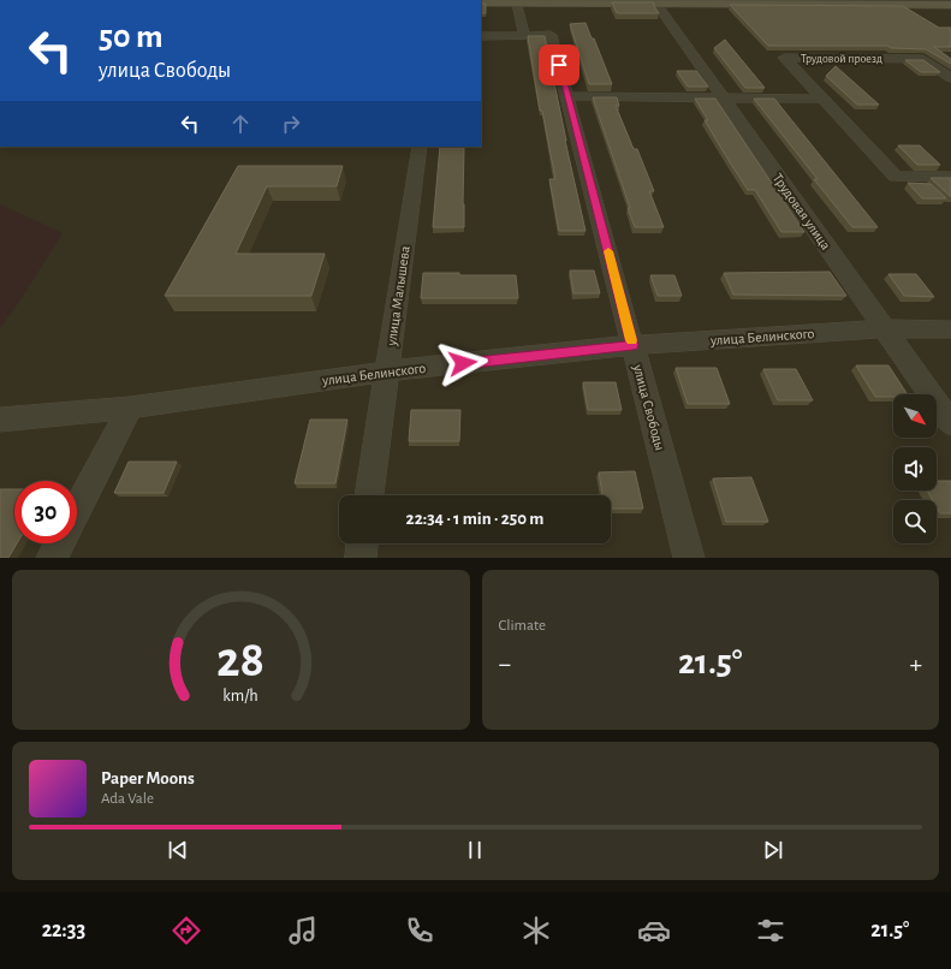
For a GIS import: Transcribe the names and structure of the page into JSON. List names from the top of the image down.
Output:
{
  "streets": {
    "street": [
      "Трудовой проезд",
      "Трудовая улица",
      "улица Малышева",
      "улица Белинского",
      "улица Свободы"
    ]
  },
  "crossings": [
    ["Трудовая улица", "улица Белинского"],
    ["улица Малышева", "улица Белинского"],
    ["улица Белинского", "улица Свободы"]
  ],
  "north": "bottom right",
  "page": {
    "turn": ["50 m", "улица Свободы"],
    "limit": "30",
    "trip": "22:34 · 1 min · 250 m",
    "tile": "Climate",
    "heat": ["−", "21.5°", "+"],
    "song": ["Paper Moons", "Ada Vale"],
    "tabs": ["22:33", "21.5°"],
    "gauge": ["28", "km/h"]
  }
}
